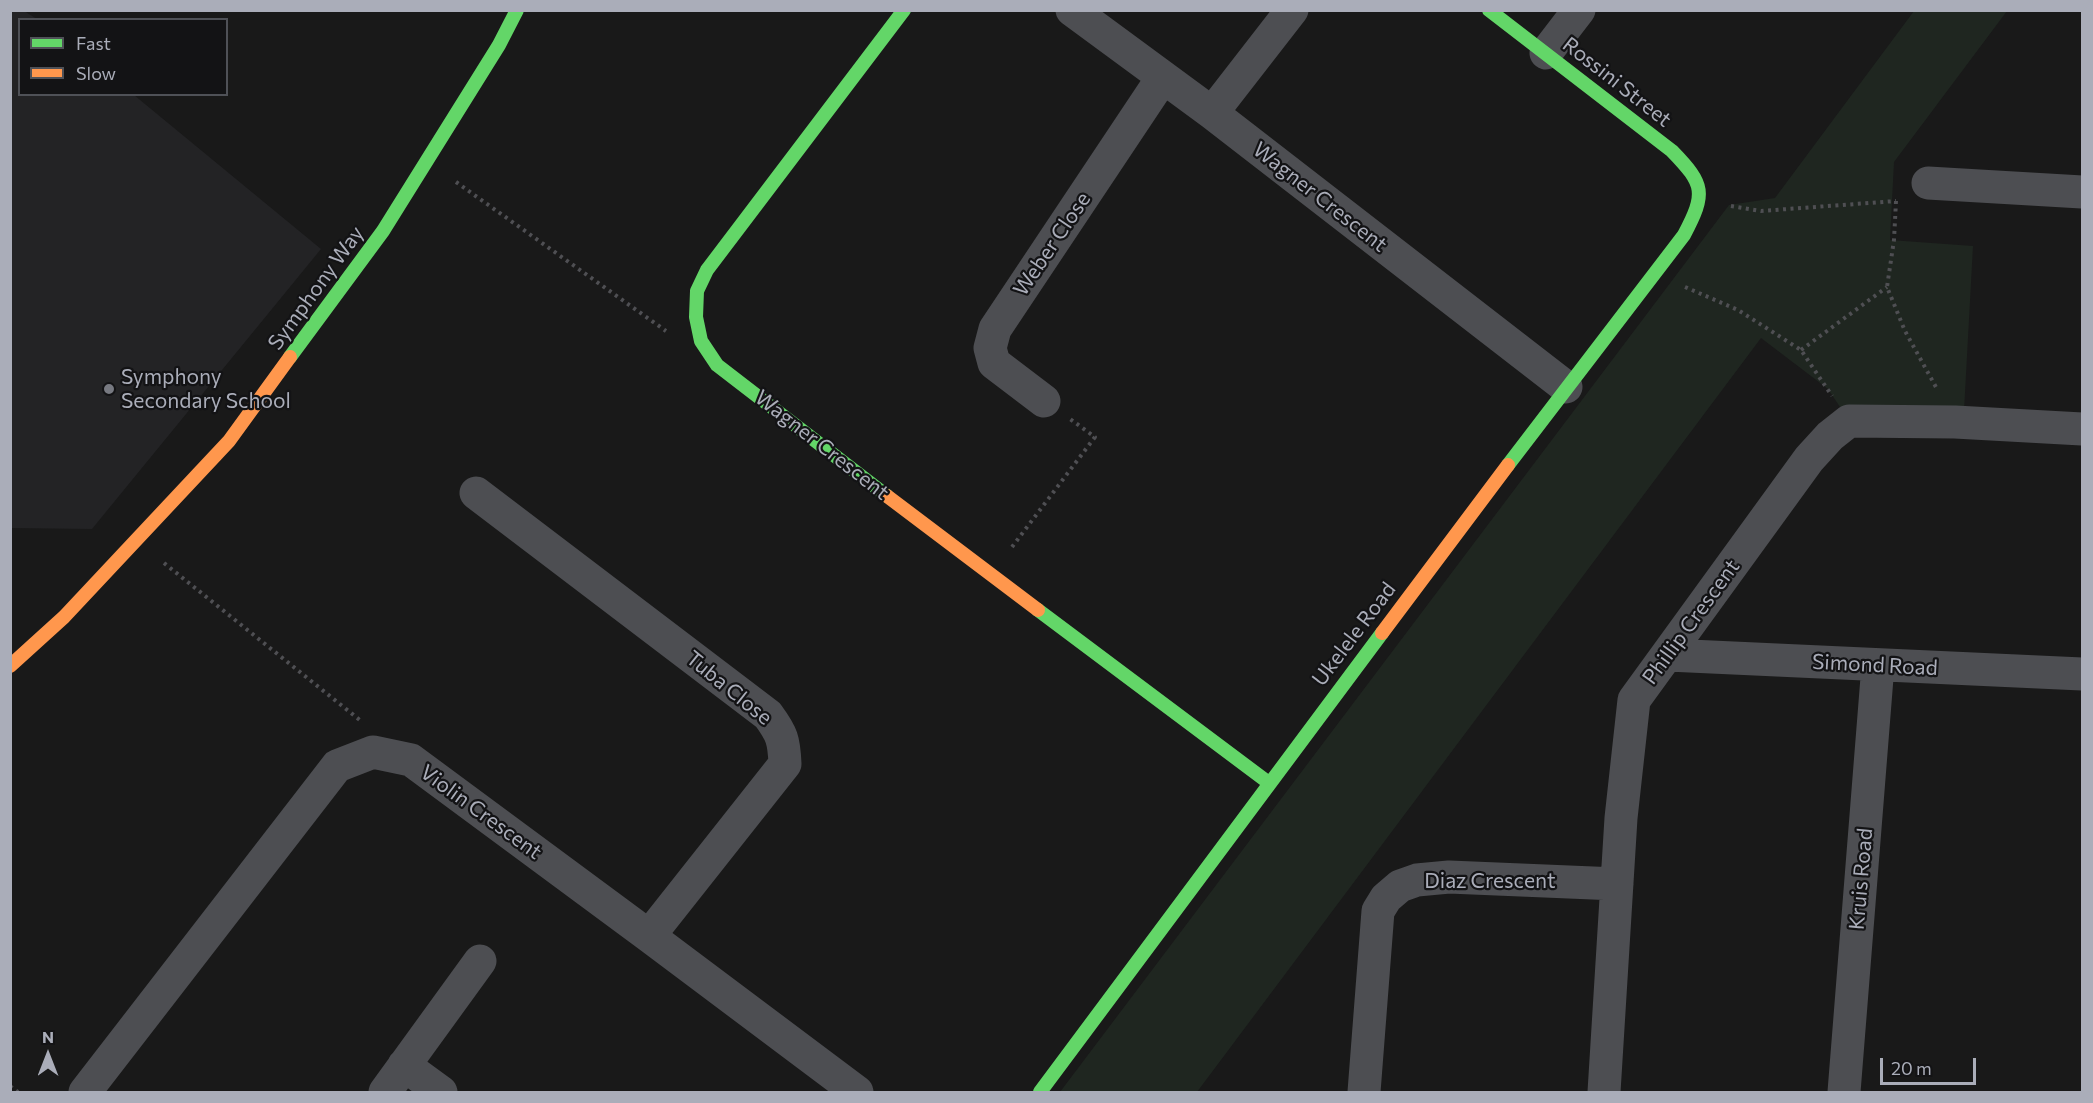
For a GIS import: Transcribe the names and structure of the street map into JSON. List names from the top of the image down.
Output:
{
  "streets": {
    "street": [
      "Rossini Street",
      "Wagner Crescent",
      "Weber Close",
      "Symphony Way",
      "Phillip Crescent",
      "Ukelele Road",
      "Simond Road",
      "Tuba Close",
      "Violin Crescent",
      "Kruis Road",
      "Diaz Crescent"
    ]
  },
  "crossings": [
    ["Rossini Street", "Ukelele Road"],
    ["Wagner Crescent", "Weber Close"],
    ["Wagner Crescent", "Ukelele Road"],
    ["Phillip Crescent", "Simond Road"],
    ["Phillip Crescent", "Diaz Crescent"],
    ["Simond Road", "Kruis Road"],
    ["Tuba Close", "Violin Crescent"]
  ],
  "places": ["Symphony Secondary School"],
  "legend": ["Fast", "Slow"],
  "scale_bar": "20 m",
  "north": "top"
}
